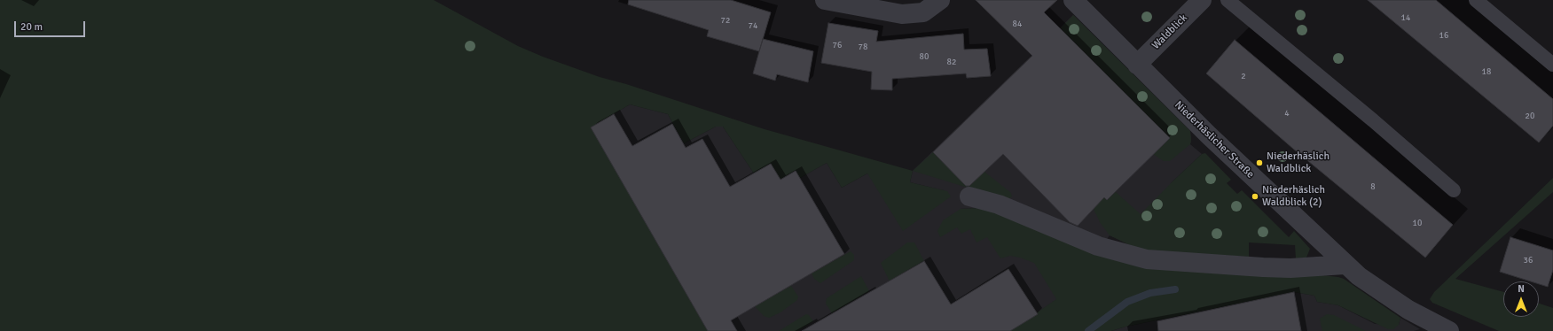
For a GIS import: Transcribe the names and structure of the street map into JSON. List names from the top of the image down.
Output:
{
  "streets": {
    "street": ["Waldblick", "Niederhäslicher Straße"]
  },
  "crossings": [
    ["Waldblick", "Niederhäslicher Straße"]
  ],
  "places": ["Niederhäslich Waldblick", "Niederhäslich Waldblick (2)"],
  "house_numbers": [
    "14",
    "72",
    "84",
    "74",
    "16",
    "76",
    "78",
    "80",
    "82",
    "18",
    "2",
    "4",
    "20",
    "8",
    "10",
    "36"
  ],
  "scale_bar": "20 m",
  "north": "top"
}
